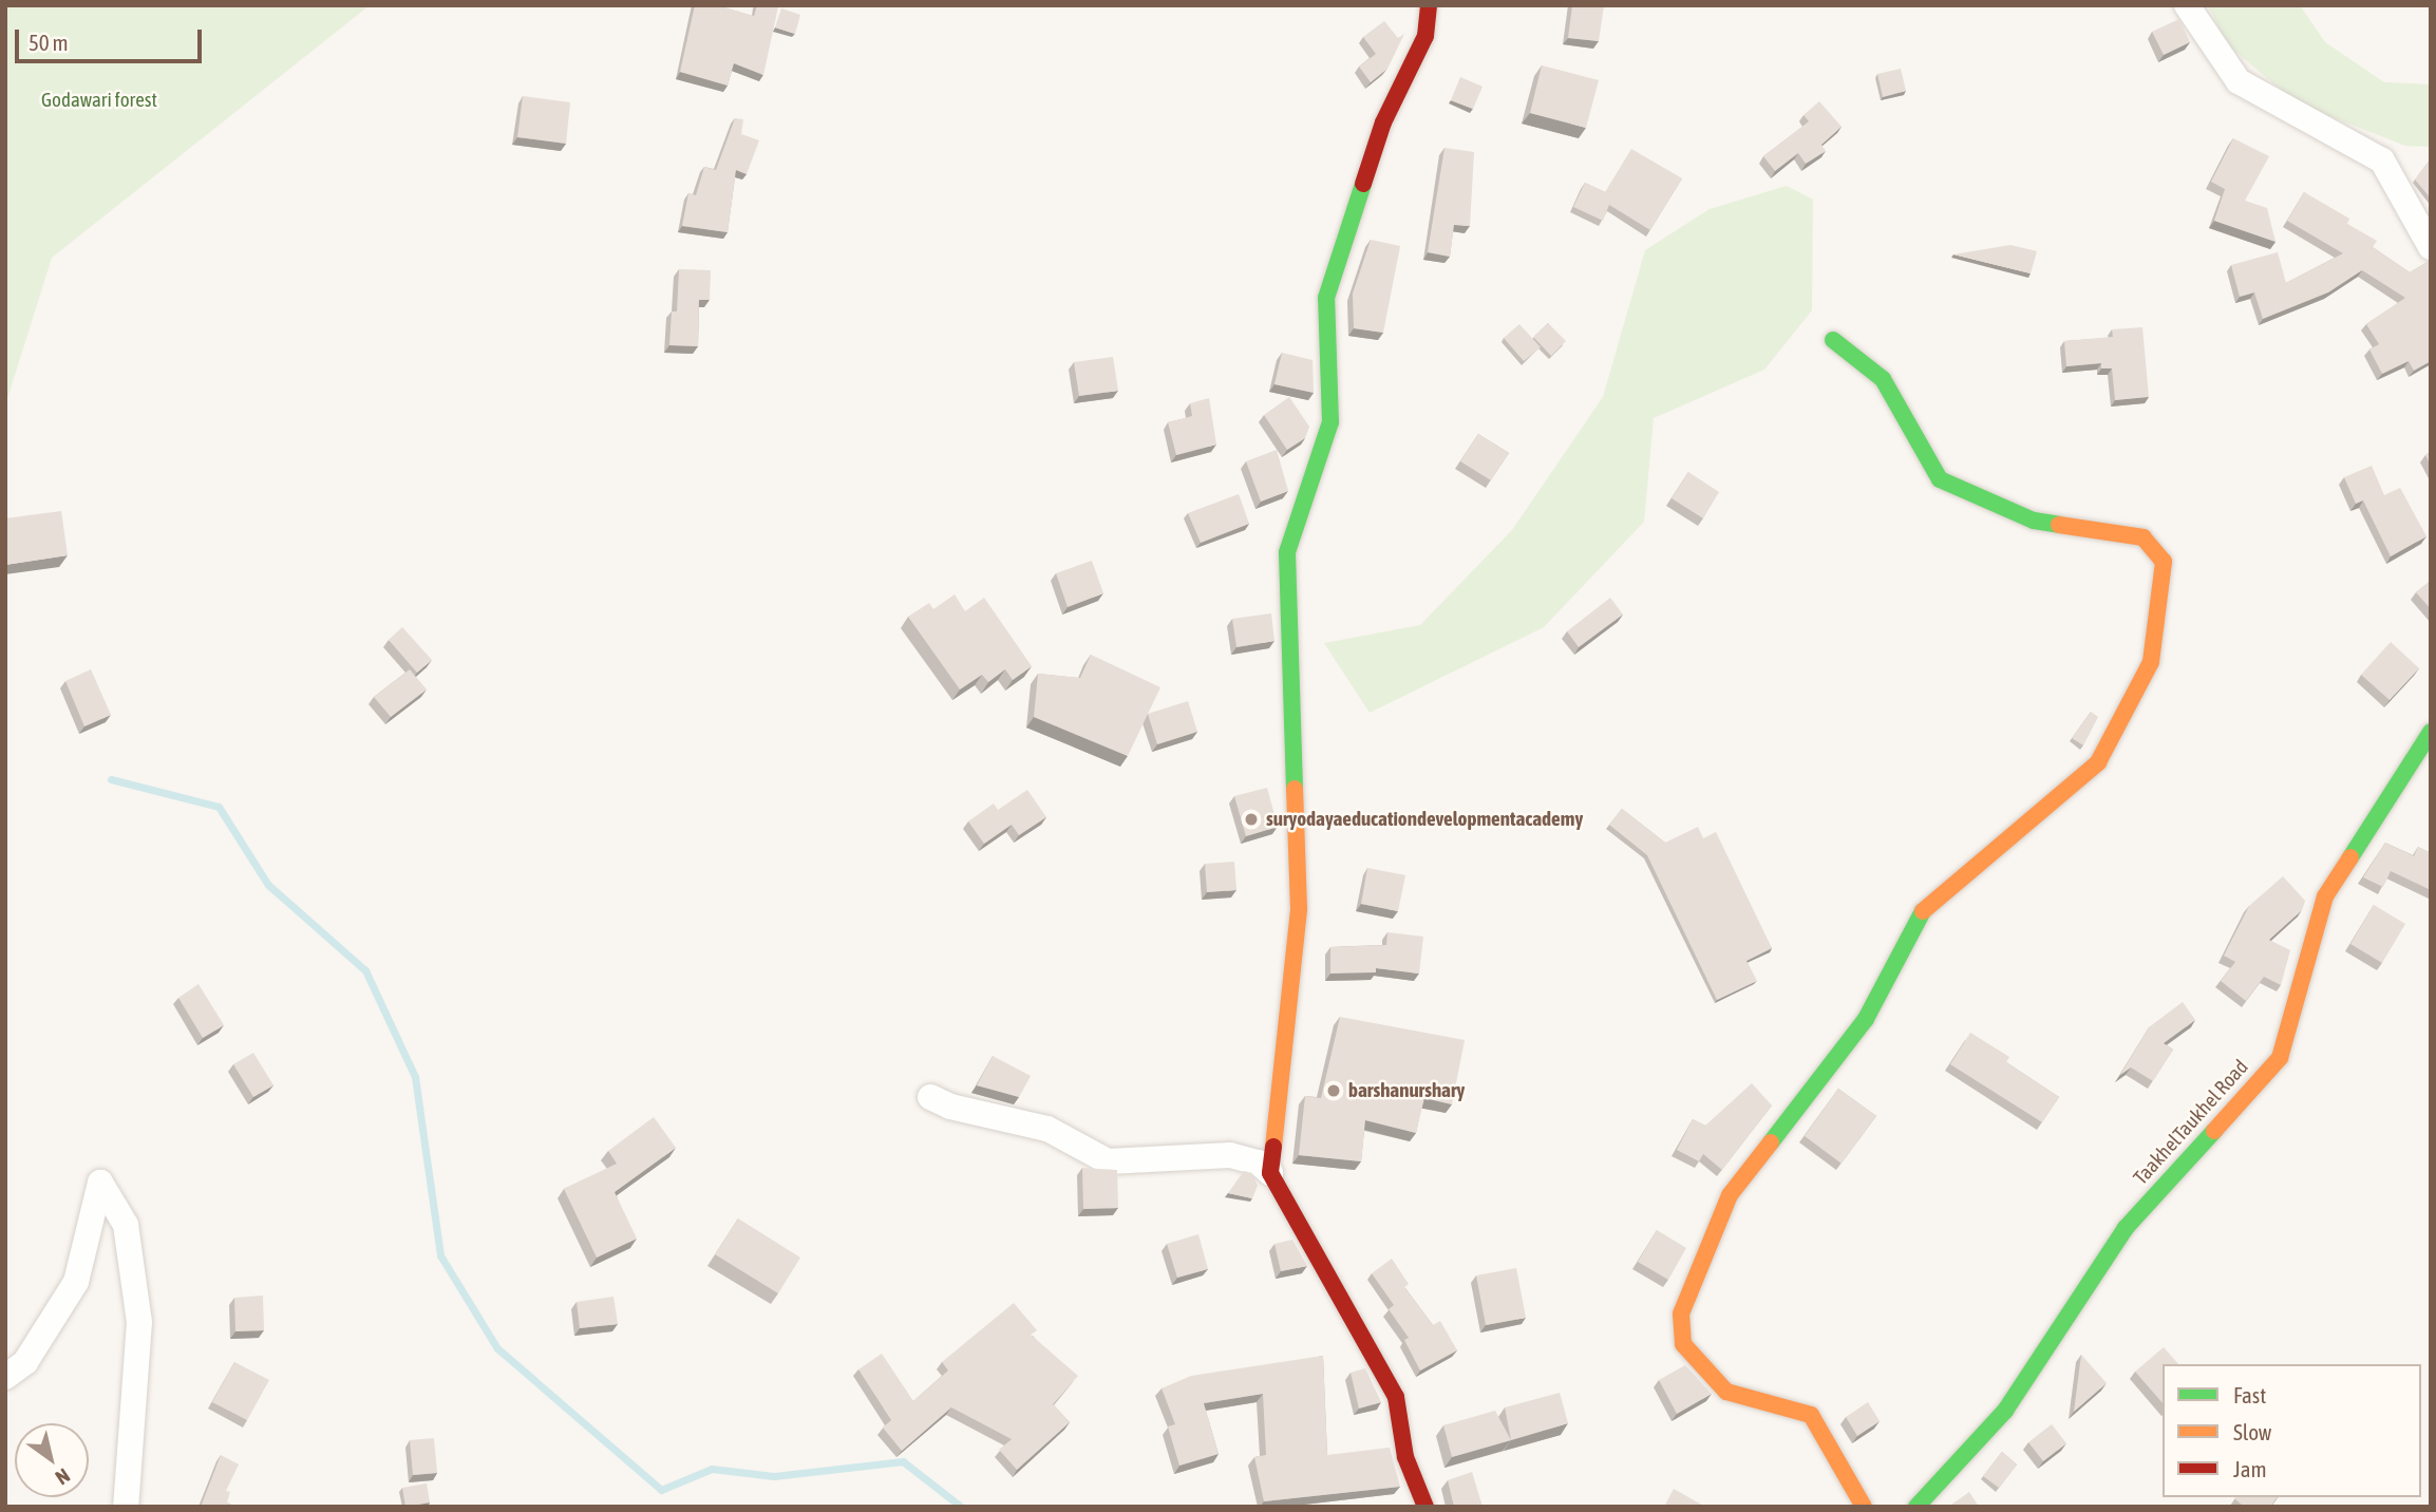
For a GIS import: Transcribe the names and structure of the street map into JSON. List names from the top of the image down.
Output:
{
  "streets": {
    "street": ["TaakhelTaukhel Road"]
  },
  "parks": ["Godawari forest"],
  "places": ["suryodayaeducationdevelopmentacademy", "barshanurshary"],
  "legend": ["Fast", "Slow", "Jam"],
  "scale_bar": "50 m",
  "north": "bottom right"
}
